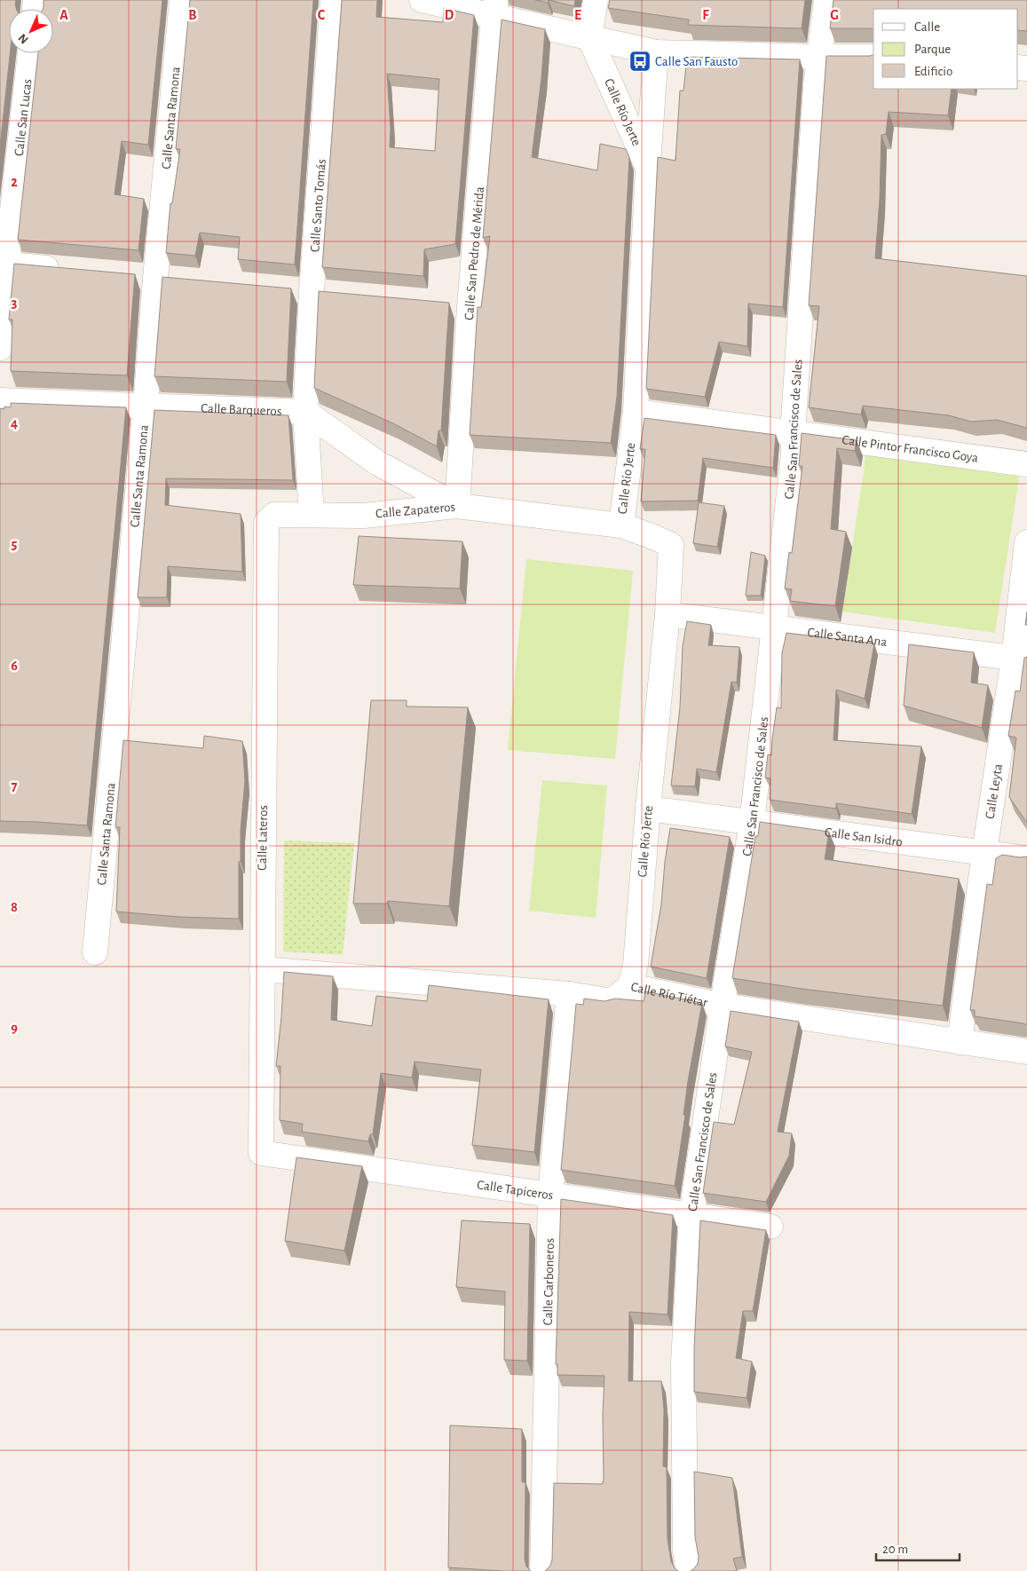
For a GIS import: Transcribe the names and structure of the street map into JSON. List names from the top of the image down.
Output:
{
  "streets": {
    "street": [
      "Calle Río Jerte",
      "Calle San Lucas",
      "Calle Santa Ramona",
      "Calle Santo Tomás",
      "Calle San Pedro de Mérida",
      "Calle Barqueros",
      "Calle San Francisco de Sales",
      "Calle Pintor Francisco Goya",
      "Calle Zapateros",
      "Calle Santa Ana",
      "Calle Leyta",
      "Calle San Isidro",
      "Calle Lateros",
      "Calle Río Tiétar",
      "Calle Tapiceros",
      "Calle Carboneros"
    ]
  },
  "crossings": [
    ["Calle Río Jerte", "Calle Pintor Francisco Goya"],
    ["Calle Río Jerte", "Calle Zapateros"],
    ["Calle Río Jerte", "Calle Santa Ana"],
    ["Calle Río Jerte", "Calle San Isidro"],
    ["Calle Río Jerte", "Calle Río Tiétar"],
    ["Calle Santa Ramona", "Calle Barqueros"],
    ["Calle Santo Tomás", "Calle Barqueros"],
    ["Calle Santo Tomás", "Calle Zapateros"],
    ["Calle San Pedro de Mérida", "Calle Zapateros"],
    ["Calle San Francisco de Sales", "Calle Pintor Francisco Goya"],
    ["Calle San Francisco de Sales", "Calle Santa Ana"],
    ["Calle San Francisco de Sales", "Calle San Isidro"],
    ["Calle San Francisco de Sales", "Calle Río Tiétar"],
    ["Calle San Francisco de Sales", "Calle Tapiceros"],
    ["Calle Zapateros", "Calle Lateros"],
    ["Calle Santa Ana", "Calle Leyta"],
    ["Calle Leyta", "Calle San Isidro"],
    ["Calle Leyta", "Calle Río Tiétar"],
    ["Calle Lateros", "Calle Río Tiétar"],
    ["Calle Lateros", "Calle Tapiceros"],
    ["Calle Río Tiétar", "Calle Carboneros"],
    ["Calle Tapiceros", "Calle Carboneros"]
  ],
  "places": {
    "bus stop": ["Calle San Fausto"]
  },
  "legend": ["Calle", "Parque", "Edificio"],
  "scale_bar": "20 m",
  "north": "bottom left",
  "grid": {
    "columns": [
      "A",
      "B",
      "C",
      "D",
      "E",
      "F",
      "G"
    ],
    "rows": [
      "2",
      "3",
      "4",
      "5",
      "6",
      "7",
      "8",
      "9"
    ]
  }
}
